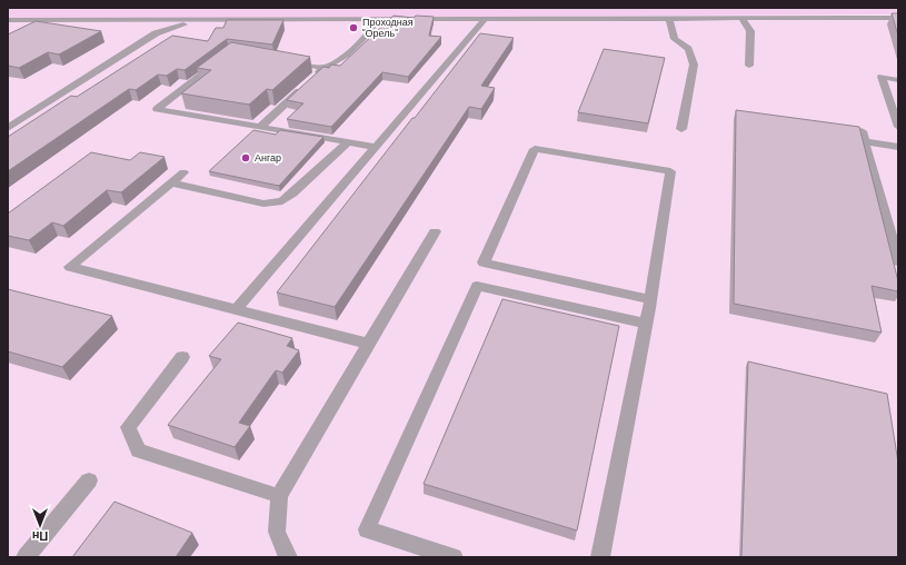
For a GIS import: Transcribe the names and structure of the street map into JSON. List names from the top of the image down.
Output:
{
  "places": ["Проходная \"Орель\"", "Ангар"],
  "north": "bottom"
}
